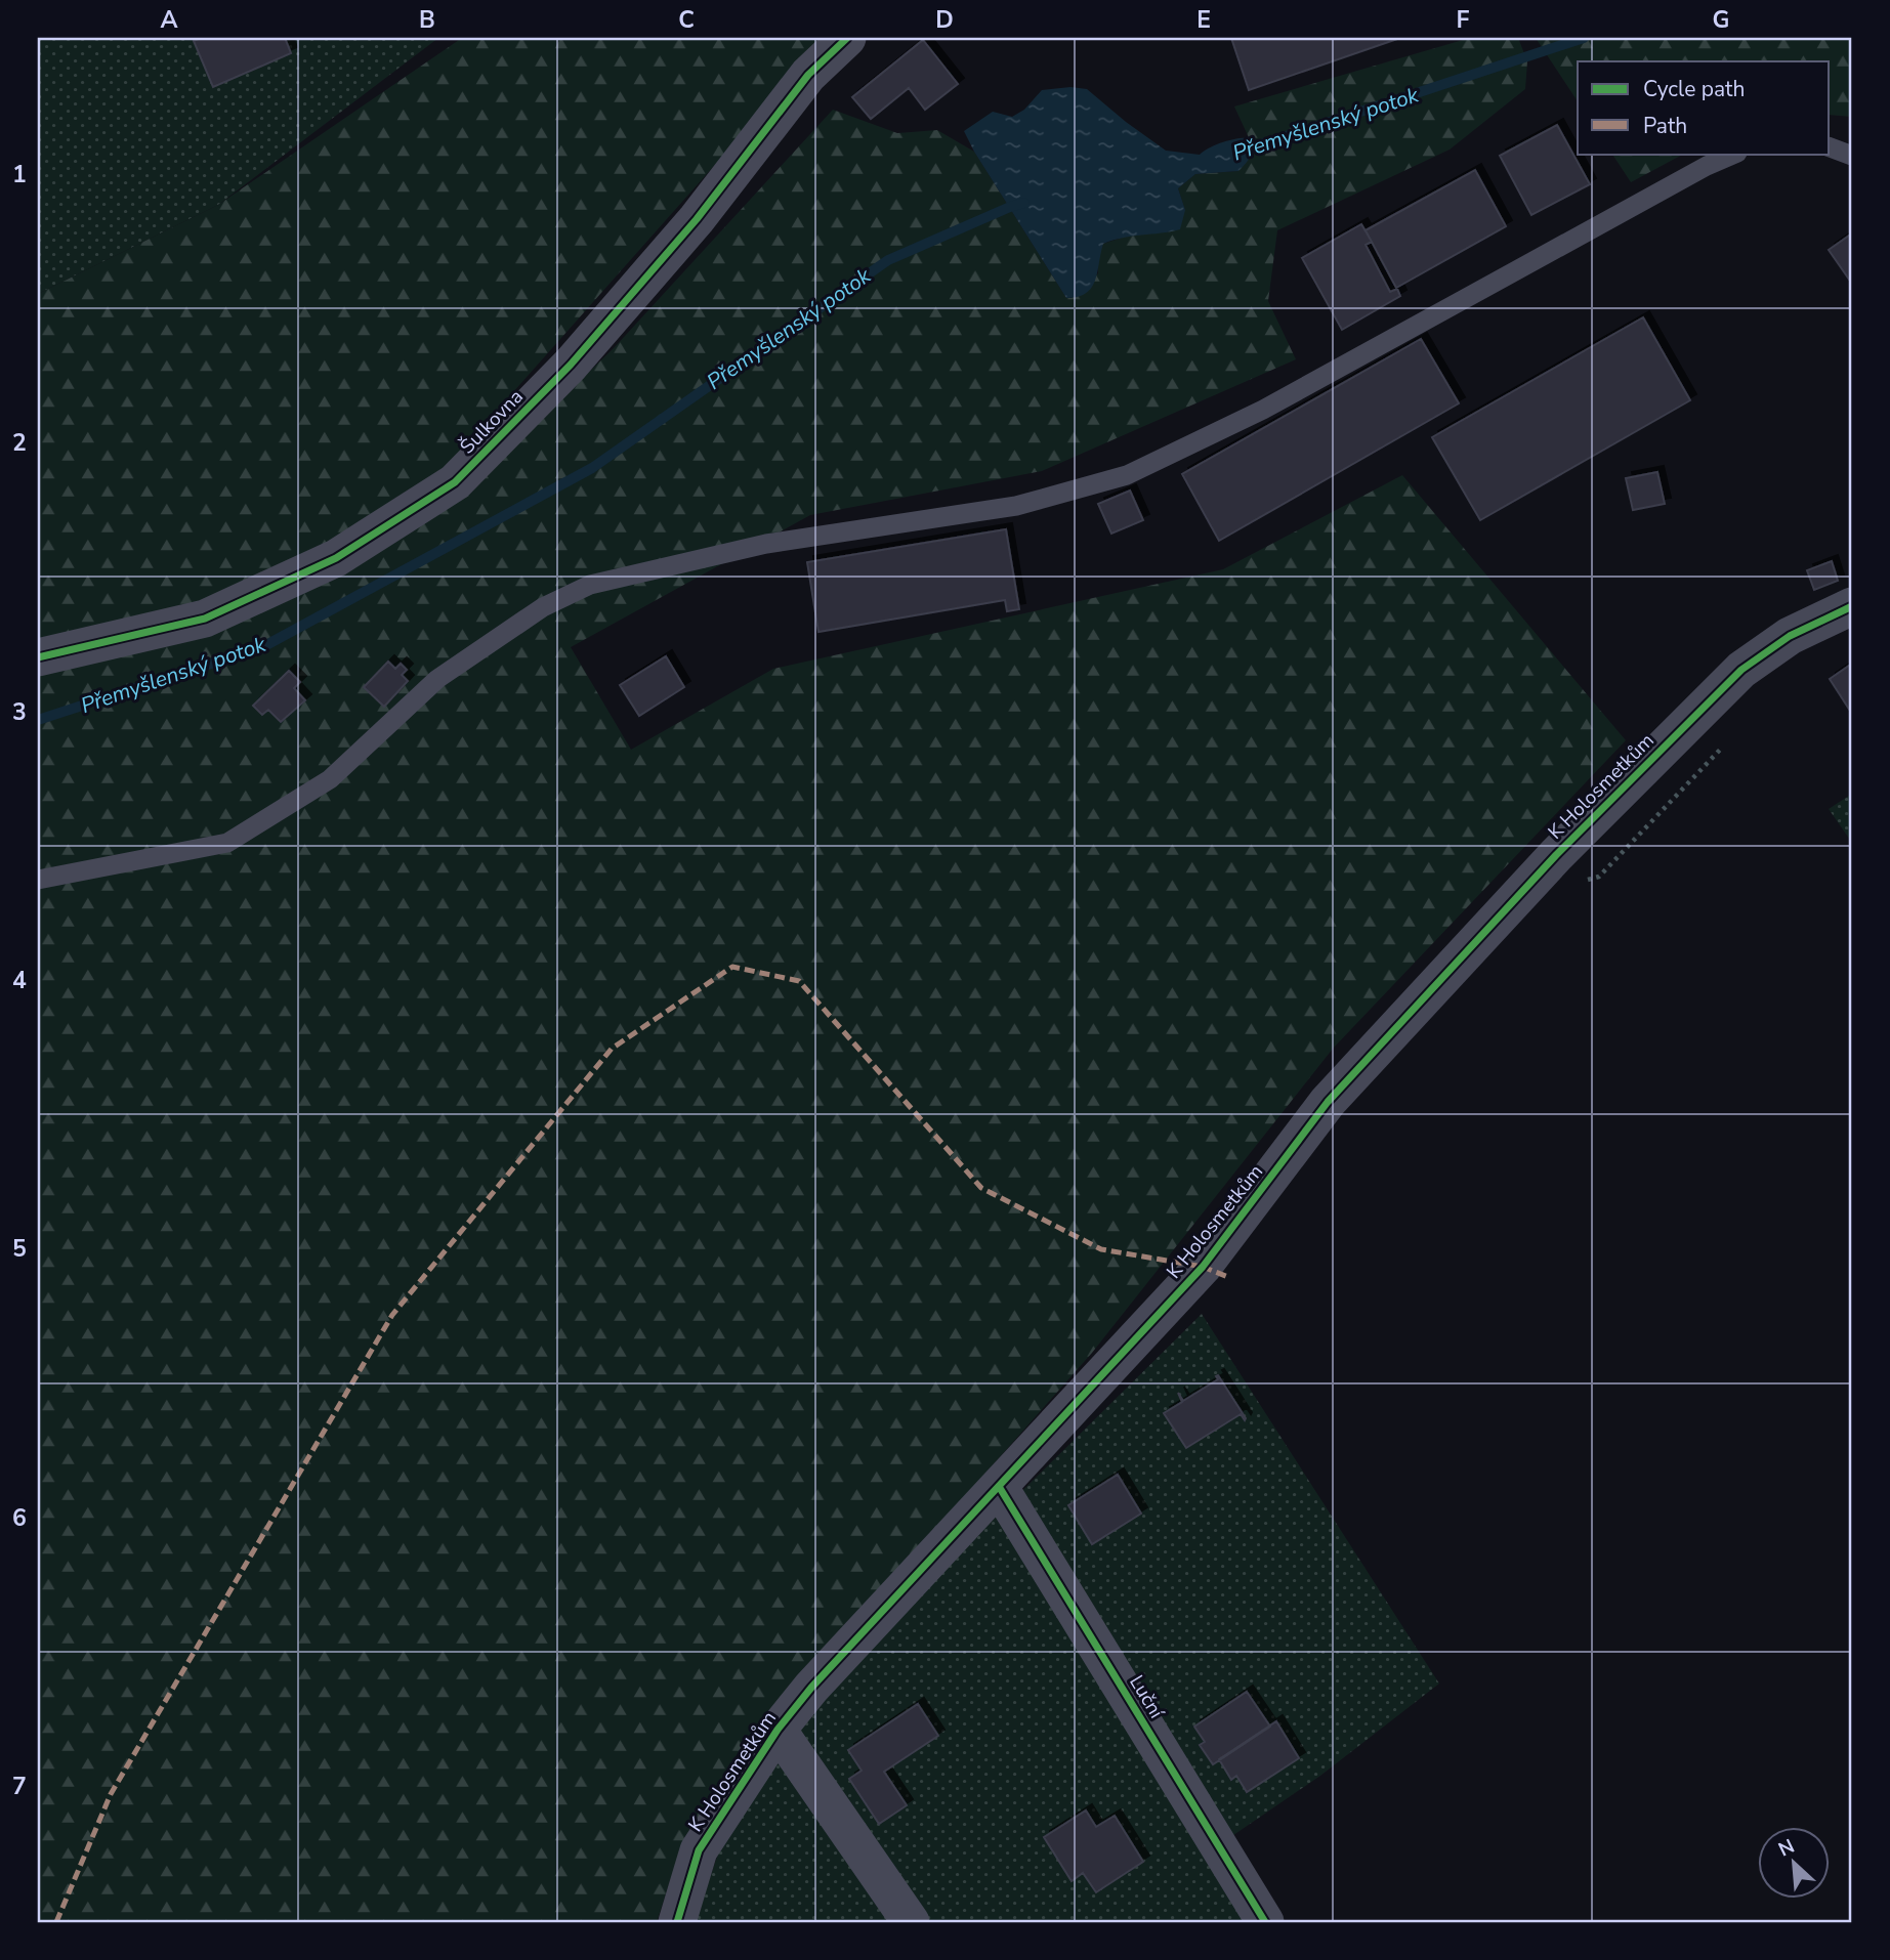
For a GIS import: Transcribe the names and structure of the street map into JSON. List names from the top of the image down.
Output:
{
  "streets": {
    "street": ["Šulkovna", "K Holosmetkům", "Luční"]
  },
  "crossings": [
    ["K Holosmetkům", "Luční"]
  ],
  "water": ["Přemyšlenský potok"],
  "legend": ["Cycle path", "Path"],
  "north": "top left",
  "grid": {
    "columns": [
      "A",
      "B",
      "C",
      "D",
      "E",
      "F",
      "G"
    ],
    "rows": [
      "1",
      "2",
      "3",
      "4",
      "5",
      "6",
      "7"
    ]
  }
}
